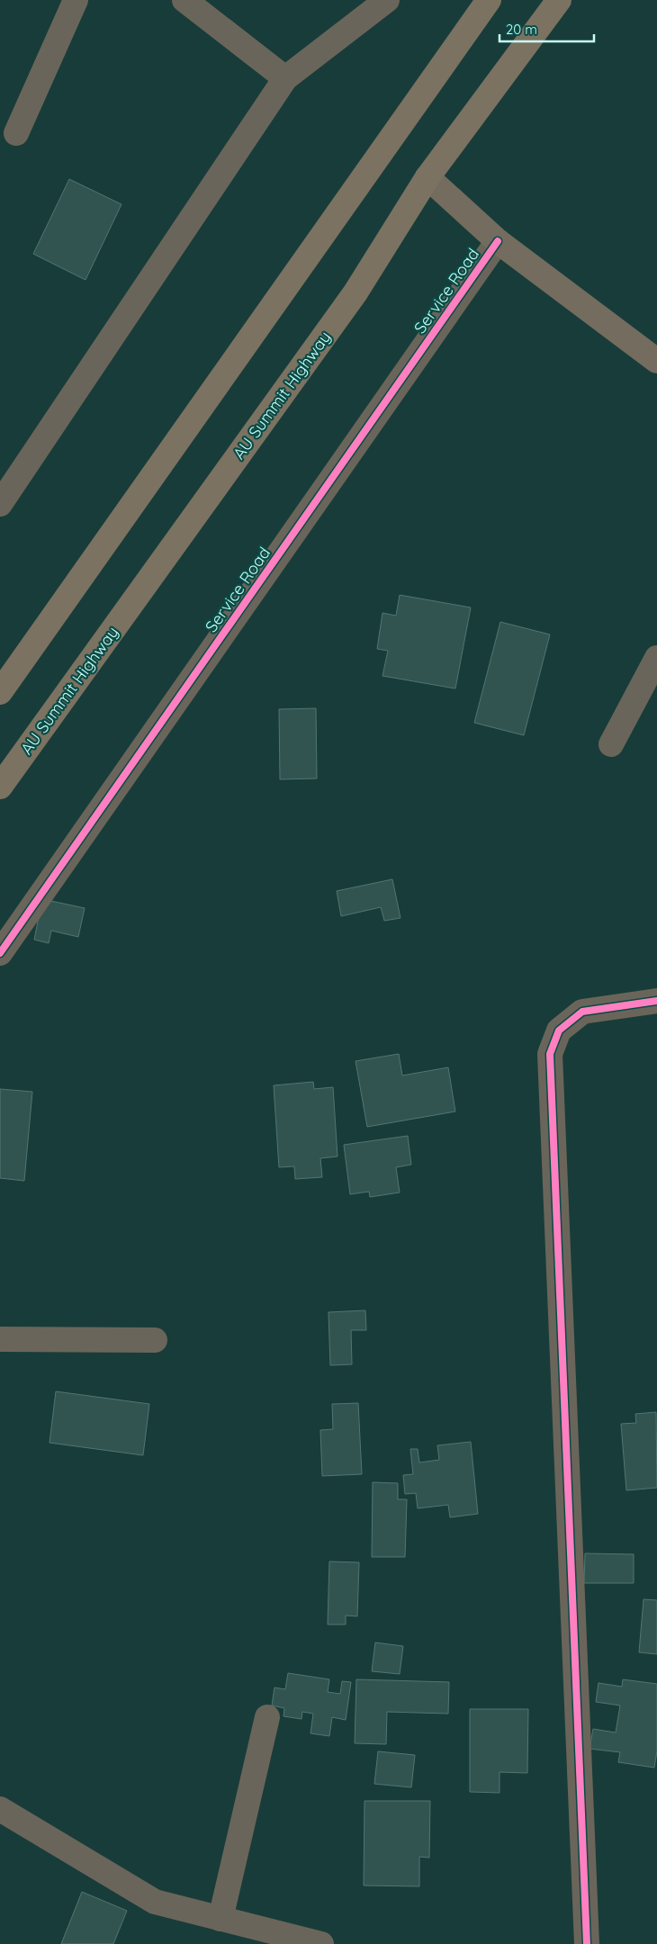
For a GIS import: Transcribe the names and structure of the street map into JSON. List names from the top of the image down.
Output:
{
  "streets": {
    "main road": ["AU Summit Highway"],
    "street": ["Service Road"]
  },
  "scale_bar": "20 m"
}
